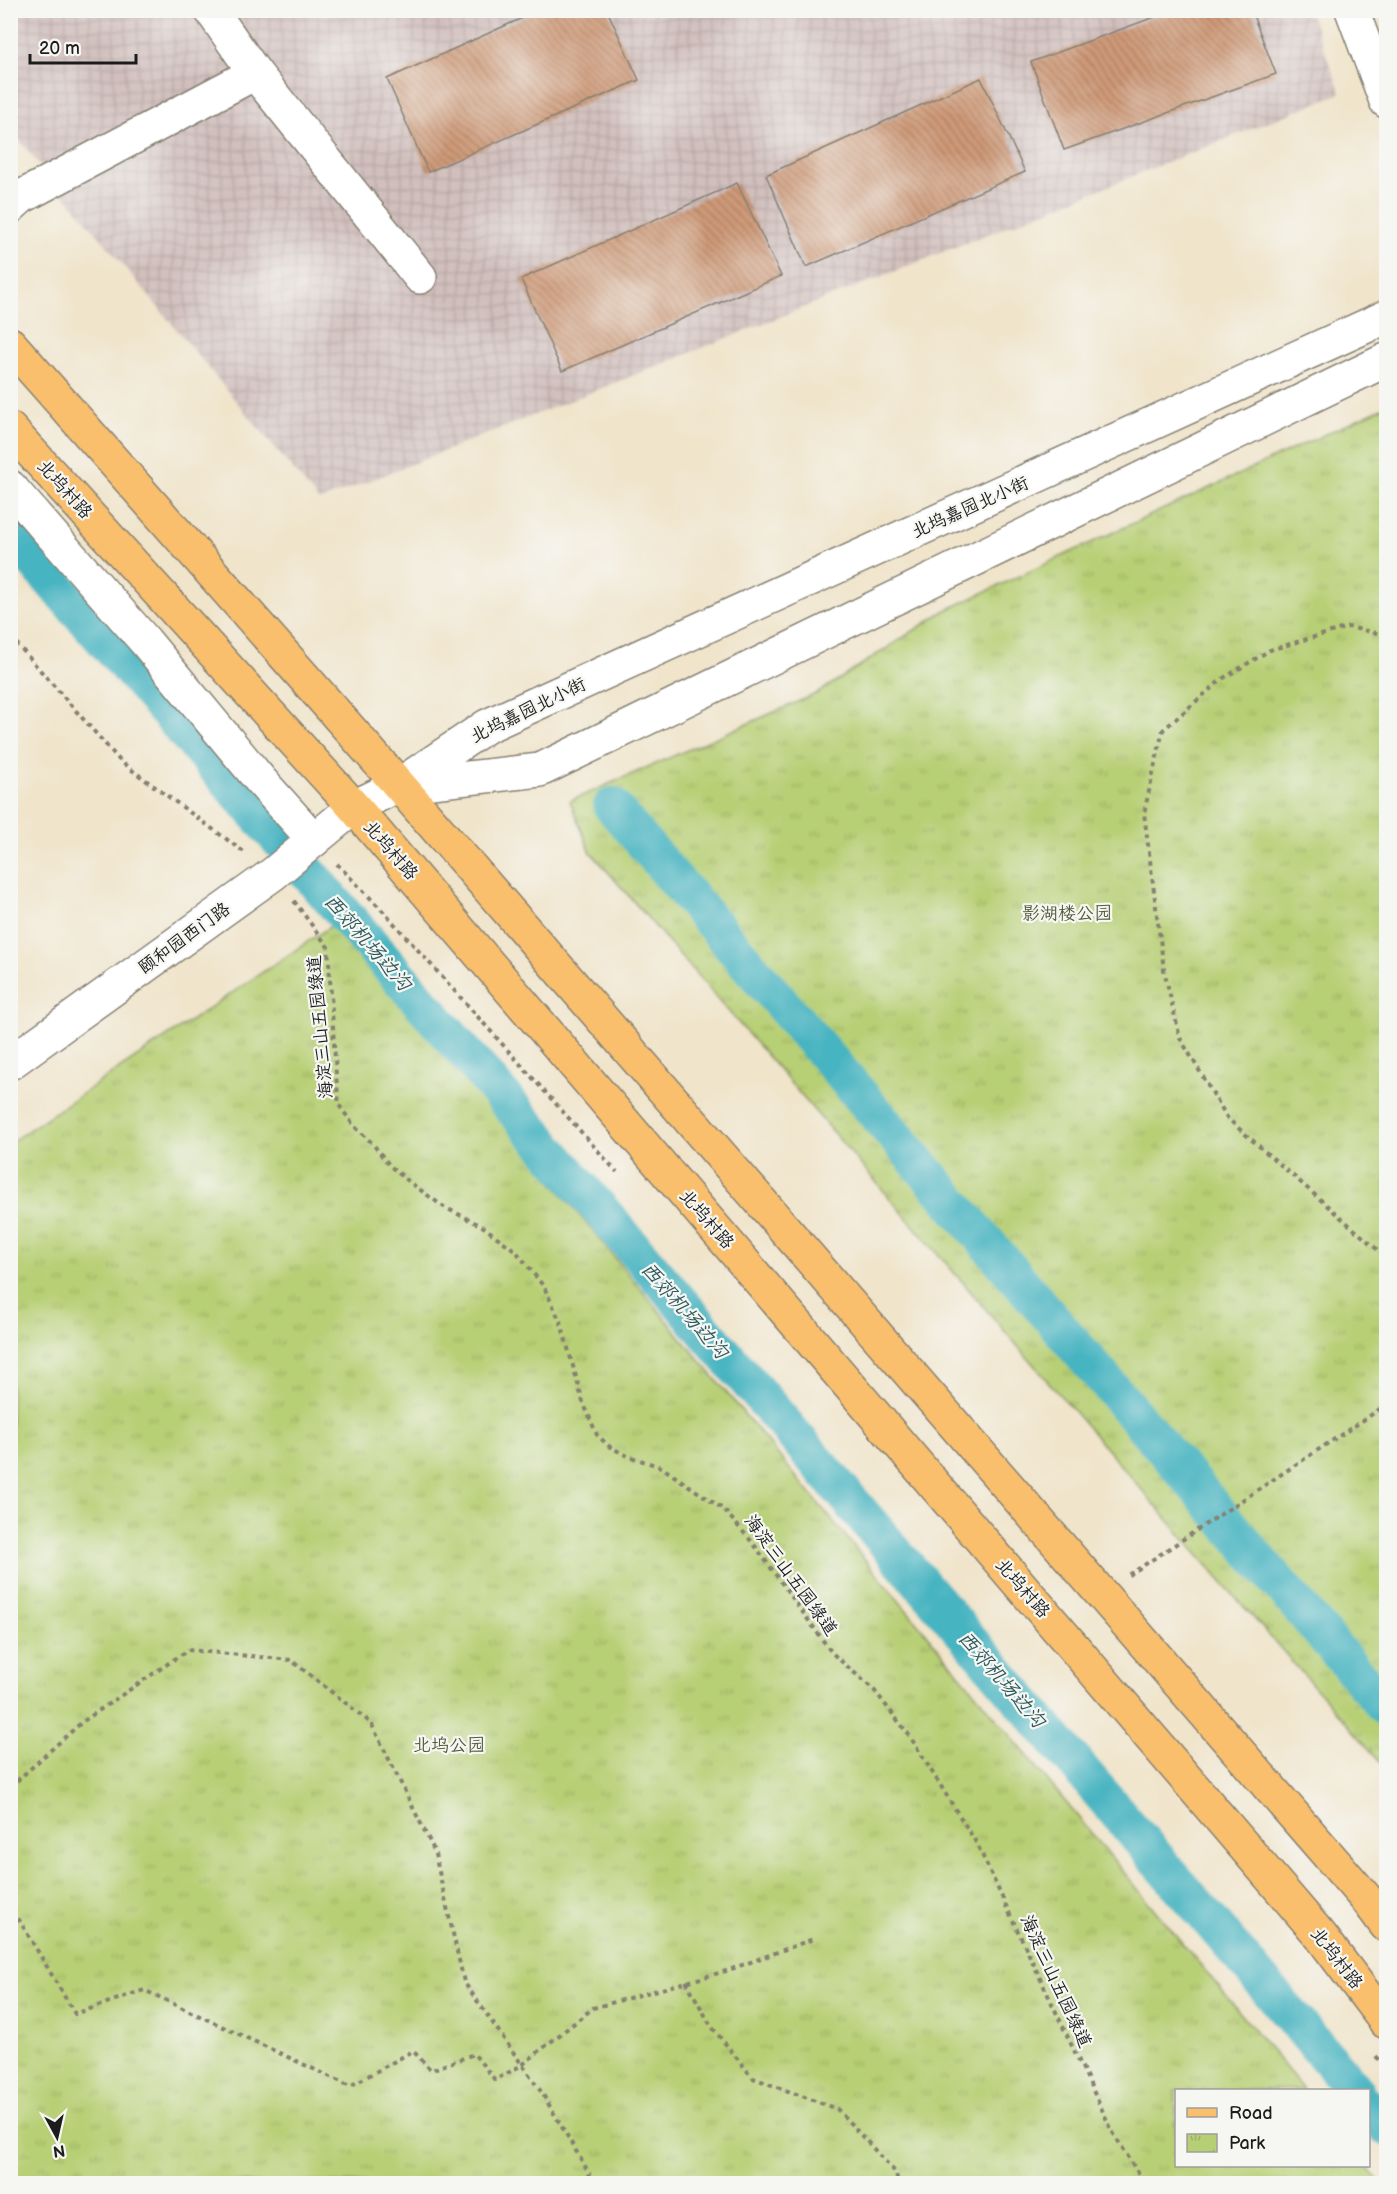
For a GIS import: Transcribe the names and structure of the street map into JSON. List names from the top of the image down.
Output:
{
  "streets": {
    "main road": ["北坞村路"],
    "street": ["北坞嘉园北小街", "颐和园西门路"],
    "path": ["海淀三山五园绿道"]
  },
  "crossings": [
    ["北坞村路", "颐和园西门路"],
    ["北坞嘉园北小街", "颐和园西门路"],
    ["颐和园西门路", "海淀三山五园绿道"]
  ],
  "water": ["西郊机场边沟"],
  "parks": ["影湖楼公园", "北坞公园"],
  "legend": ["Road", "Park"],
  "scale_bar": "20 m",
  "north": "bottom"
}
